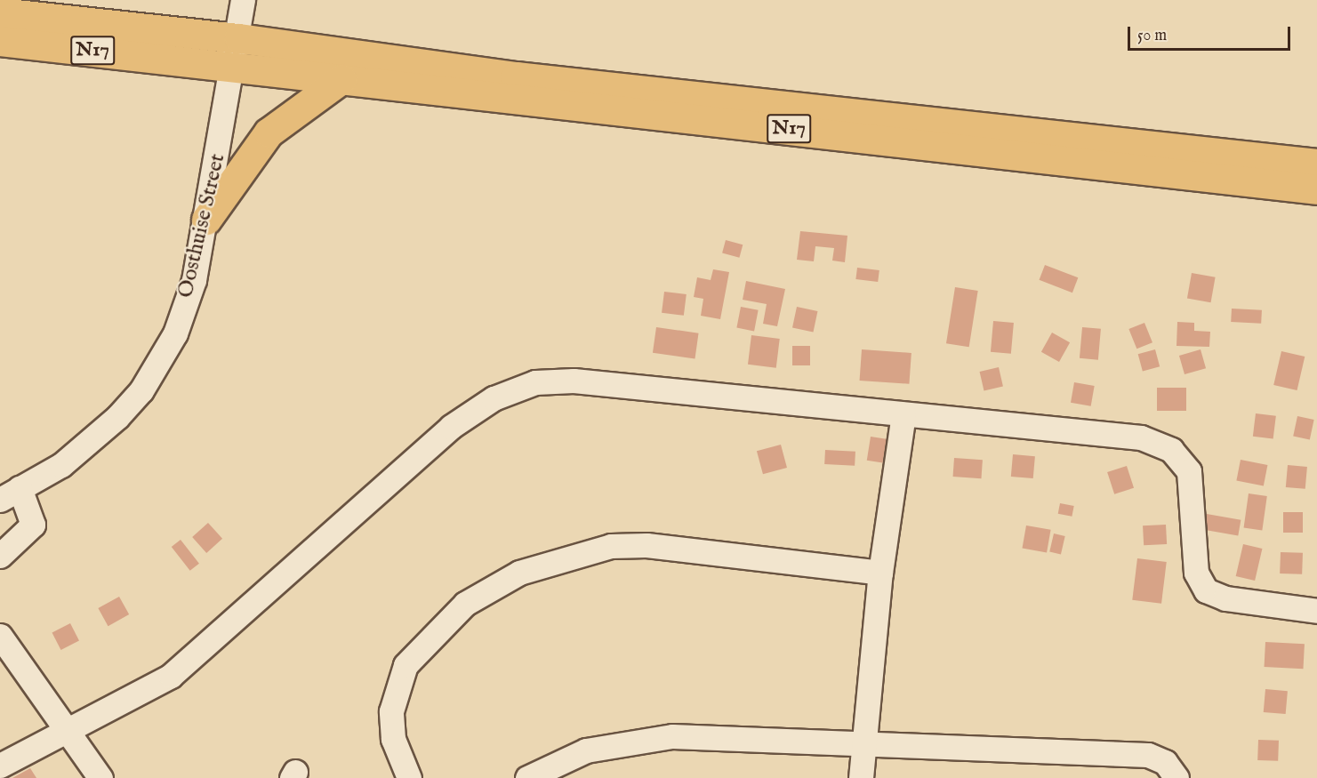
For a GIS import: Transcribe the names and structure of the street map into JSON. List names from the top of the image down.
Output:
{
  "streets": {
    "highway": ["N17"],
    "street": ["Oosthuise Street"]
  },
  "crossings": [
    ["N17", "Oosthuise Street"]
  ],
  "scale_bar": "50 m"
}
